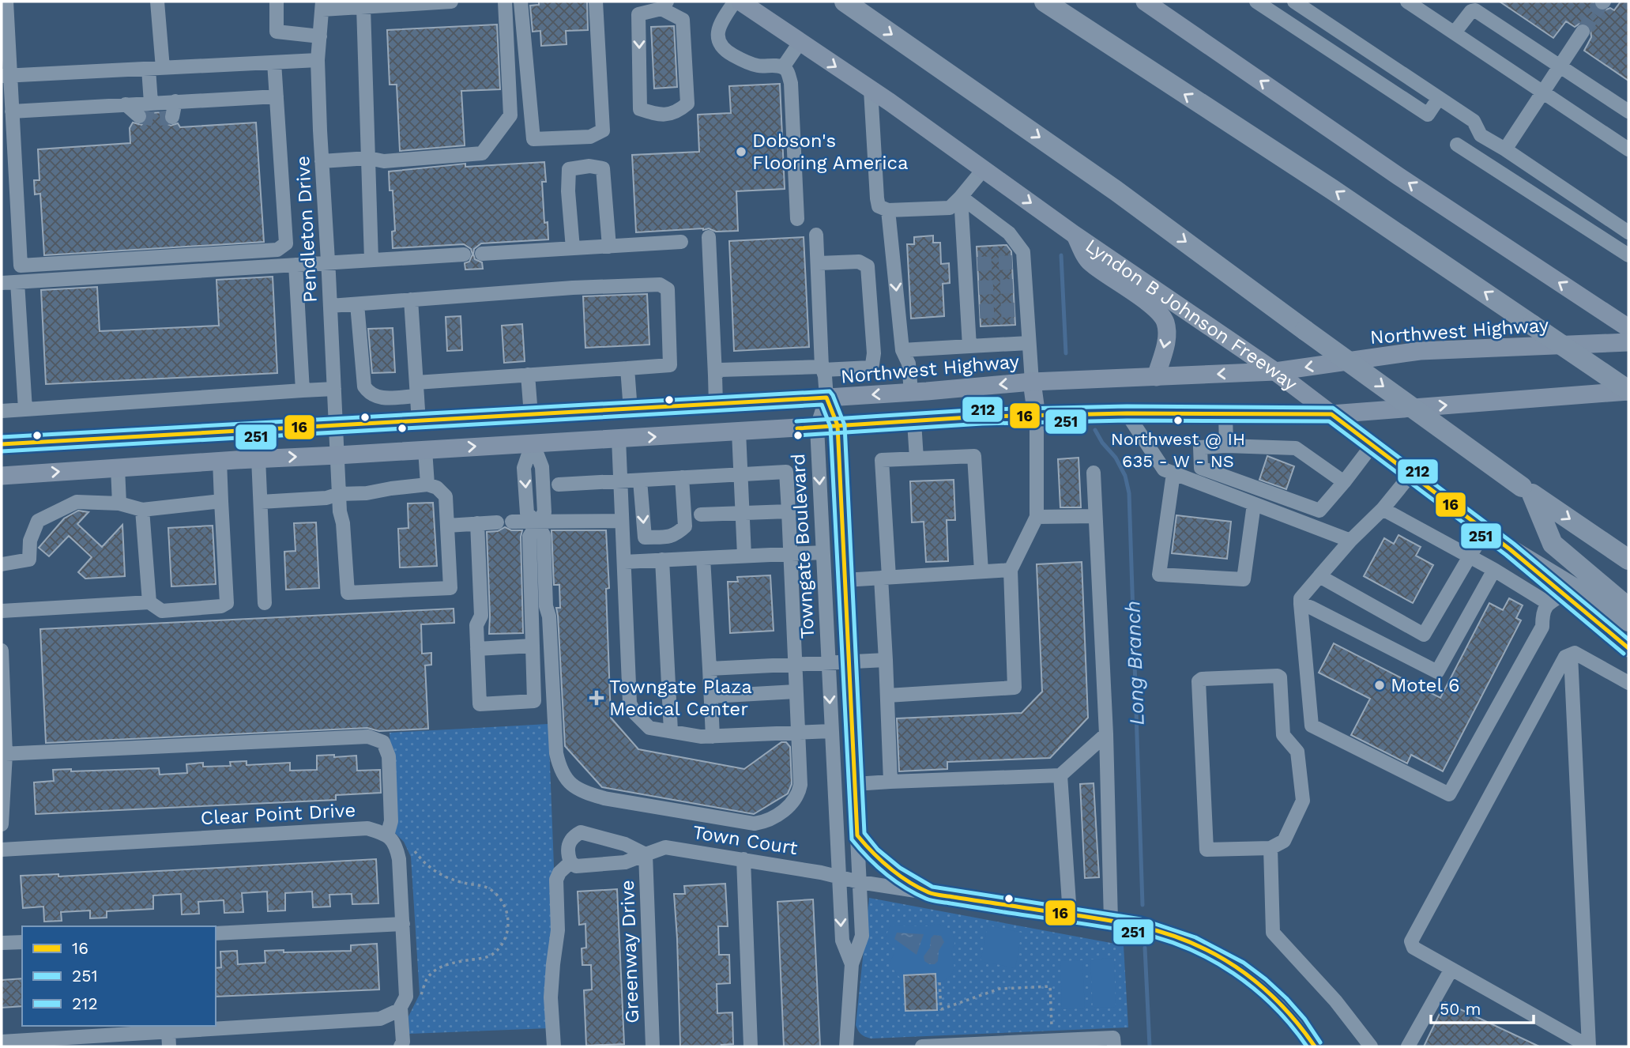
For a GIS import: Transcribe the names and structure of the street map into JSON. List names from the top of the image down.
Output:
{
  "streets": {
    "main road": ["Lyndon B Johnson Freeway", "Northwest Highway"],
    "street": [
      "Pendleton Drive",
      "Towngate Boulevard",
      "Clear Point Drive",
      "Town Court",
      "Greenway Drive"
    ]
  },
  "crossings": [
    ["Pendleton Drive", "Northwest Highway"],
    ["Lyndon B Johnson Freeway", "Northwest Highway"],
    ["Northwest Highway", "Towngate Boulevard"],
    ["Towngate Boulevard", "Town Court"],
    ["Town Court", "Greenway Drive"]
  ],
  "water": ["Long Branch"],
  "places": {
    "other": ["Dobson's Flooring America", "Northwest @ IH 635 - W - NS", "Motel 6"],
    "health": ["Towngate Plaza Medical Center"]
  },
  "lines": ["transit line 212", "transit line 16", "transit line 251"],
  "legend": ["16", "251", "212"],
  "scale_bar": "50 m"
}
